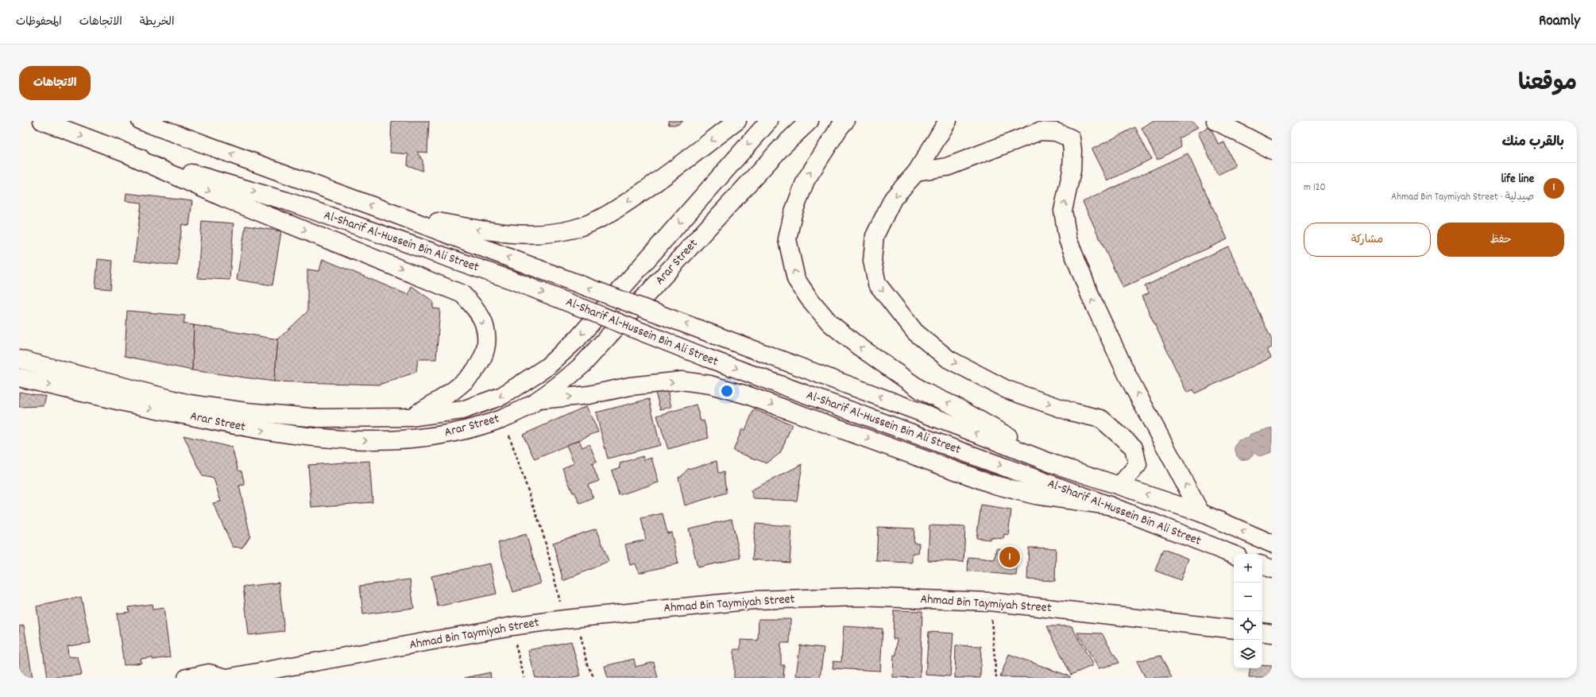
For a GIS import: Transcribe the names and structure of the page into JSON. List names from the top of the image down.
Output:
{
  "streets": {
    "main road": ["Al-Sharif Al-Hussein Bin Ali Street", "Arar Street", "Ahmad Bin Taymiyah Street"]
  },
  "page": {
    "header": "Roamly",
    "nav": ["الخريطة", "الاتجاهات", "المحفوظات"],
    "title": "موقعنا",
    "buttons": [
      "الاتجاهات",
      ["حفظ", "مشاركة"]
    ],
    "heading": "بالقرب منك",
    "list": [
      {
        "mark": "1",
        "name": "life line",
        "note": "صيدلية · Ahmad Bin Taymiyah Street",
        "value": "120 m"
      }
    ],
    "pins": "1",
    "map_buttons": ["+", "−"]
  }
}
